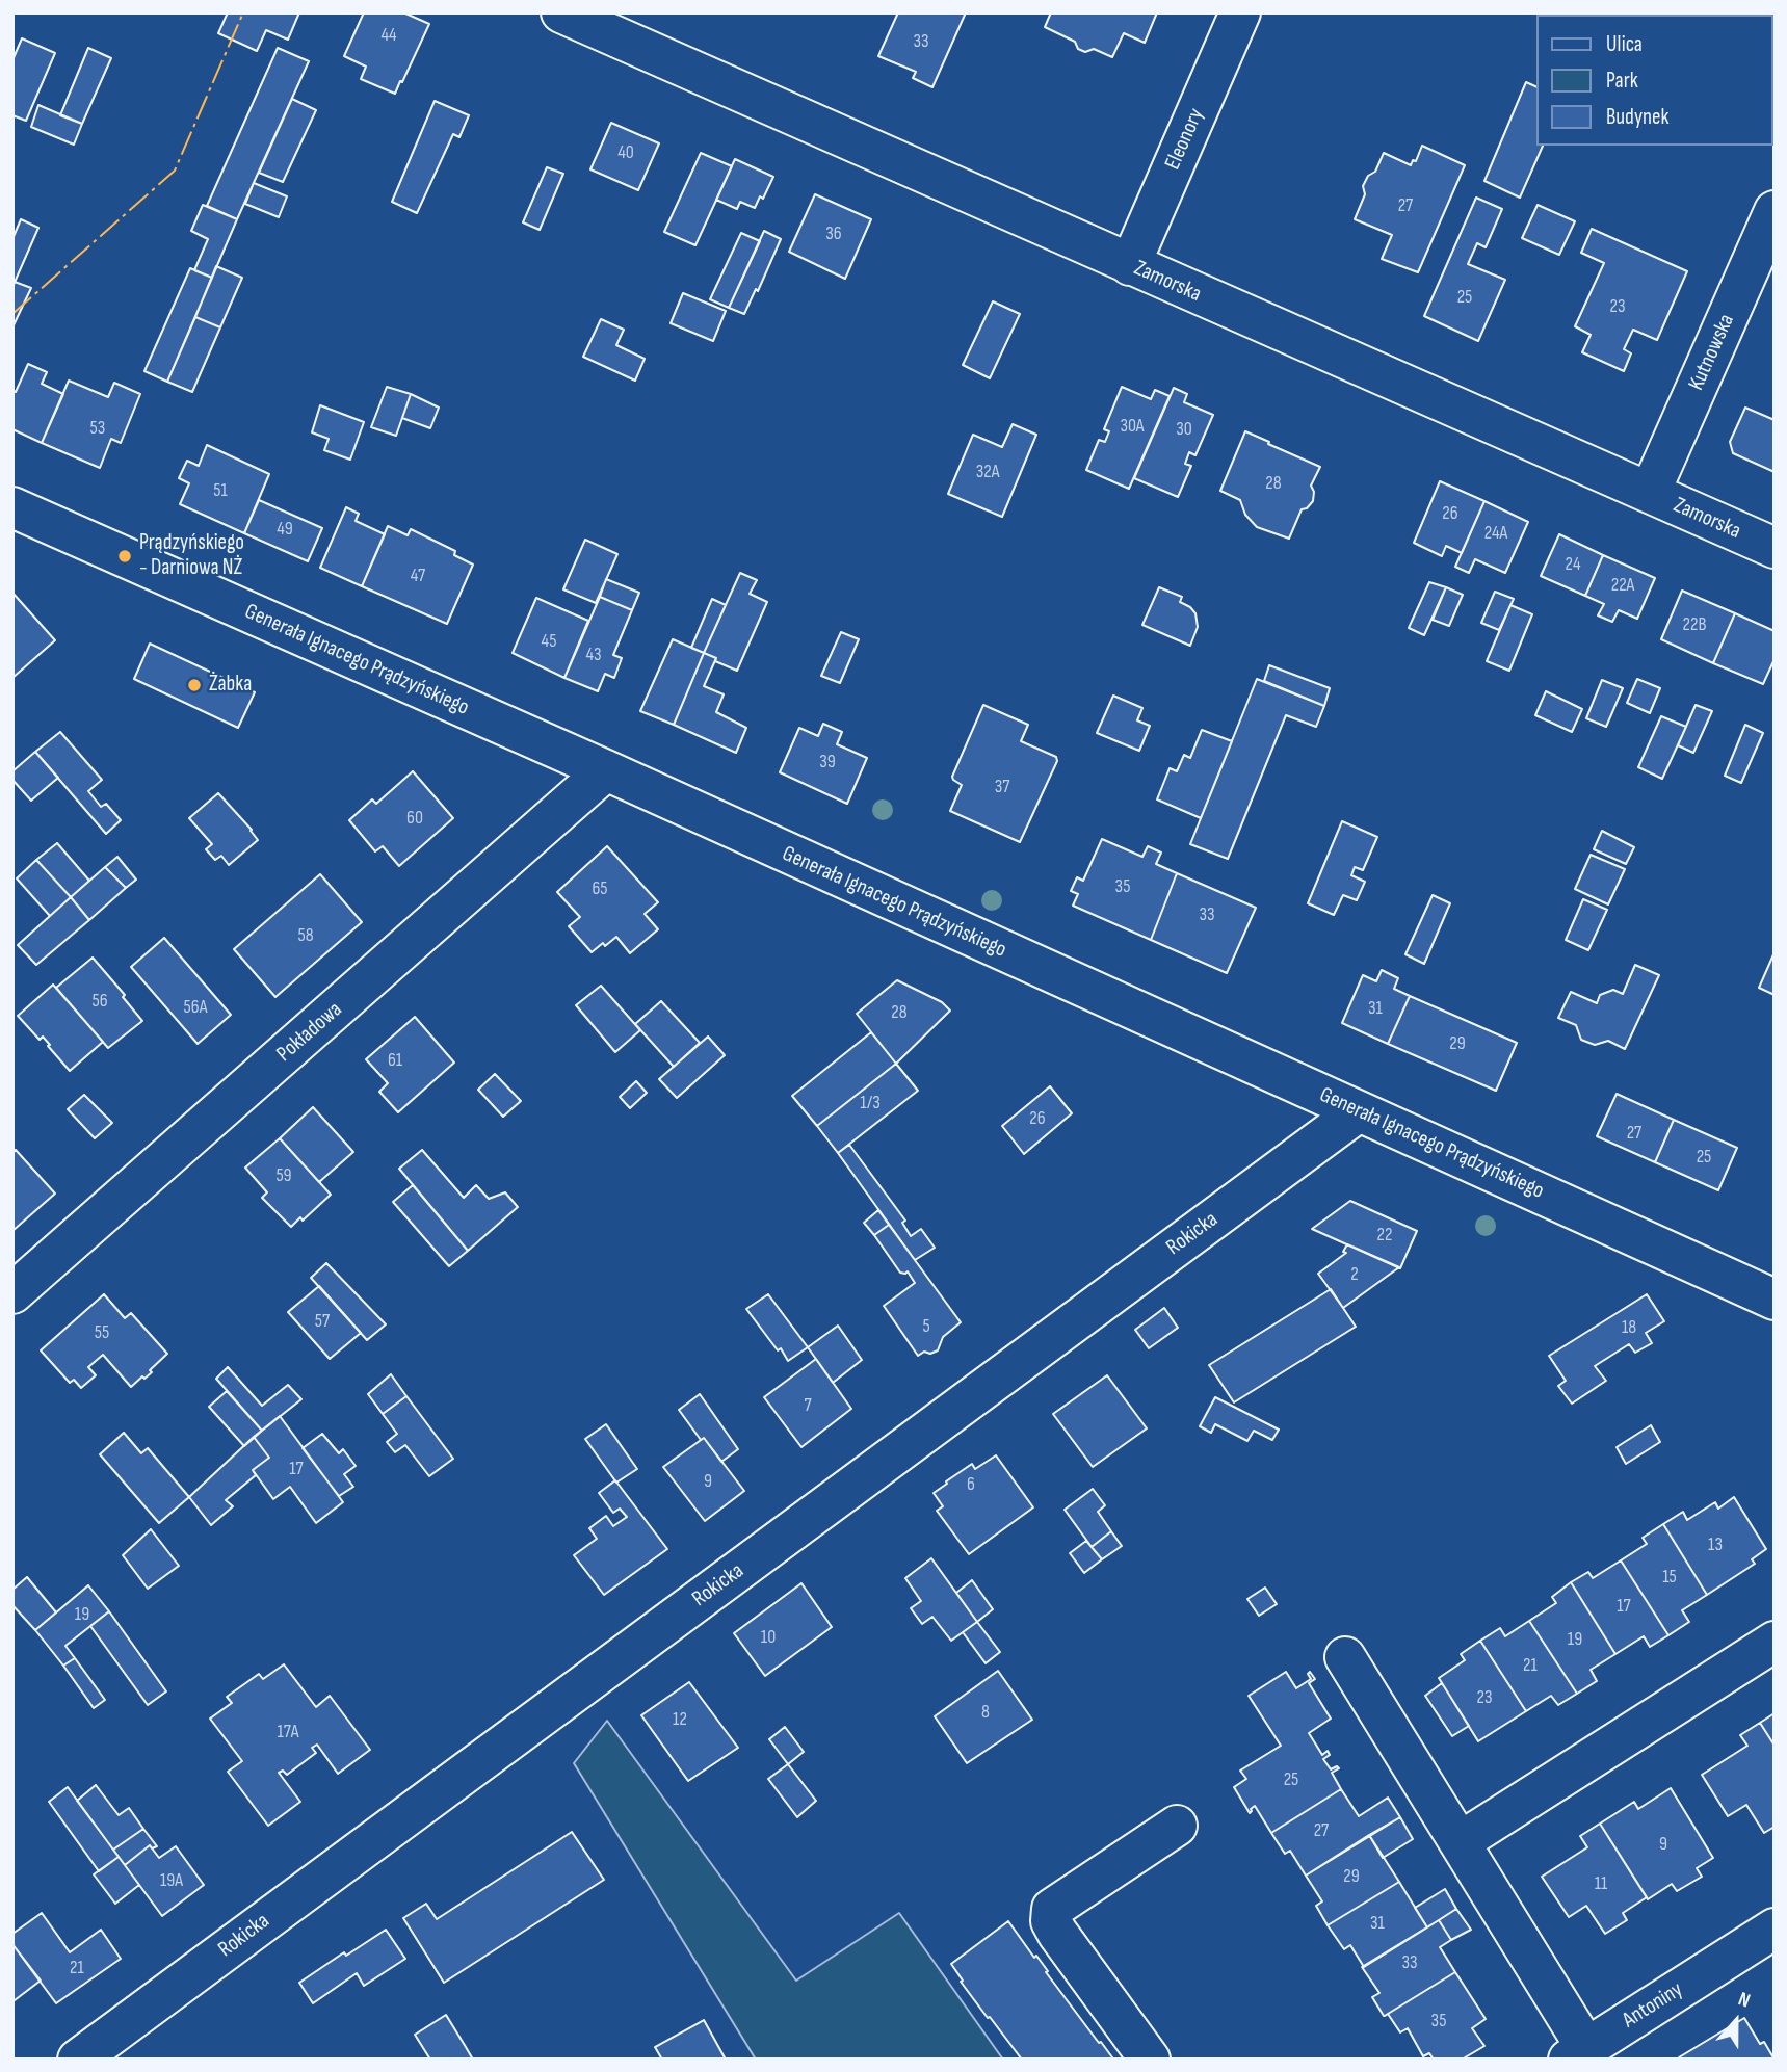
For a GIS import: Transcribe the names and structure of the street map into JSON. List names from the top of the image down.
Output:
{
  "streets": {
    "street": [
      "Eleonory",
      "Zamorska",
      "Kutnowska",
      "Generała Ignacego Prądzyńskiego",
      "Pokładowa",
      "Rokicka",
      "Antoniny"
    ]
  },
  "crossings": [
    ["Eleonory", "Zamorska"],
    ["Zamorska", "Kutnowska"],
    ["Generała Ignacego Prądzyńskiego", "Pokładowa"],
    ["Generała Ignacego Prądzyńskiego", "Rokicka"]
  ],
  "places": ["Prądzyńskiego - Darniowa NŻ", "Żabka"],
  "house_numbers": [
    "44",
    "33",
    "40",
    "27",
    "36",
    "25",
    "23",
    "30A",
    "53",
    "30",
    "32A",
    "28",
    "51",
    "26",
    "49",
    "24A",
    "24",
    "47",
    "22A",
    "22B",
    "45",
    "43",
    "39",
    "37",
    "60",
    "35",
    "65",
    "33",
    "58",
    "56",
    "56A",
    "31",
    "28",
    "29",
    "61",
    "1/3",
    "26",
    "27",
    "25",
    "59",
    "22",
    "2",
    "57",
    "5",
    "18",
    "55",
    "7",
    "17",
    "9",
    "6",
    "13",
    "15",
    "17",
    "19",
    "10",
    "19",
    "21",
    "23",
    "8",
    "12",
    "17A",
    "25",
    "27",
    "9",
    "29",
    "19A",
    "11",
    "31",
    "33",
    "21",
    "35"
  ],
  "legend": ["Ulica", "Park", "Budynek"],
  "north": "top"
}
